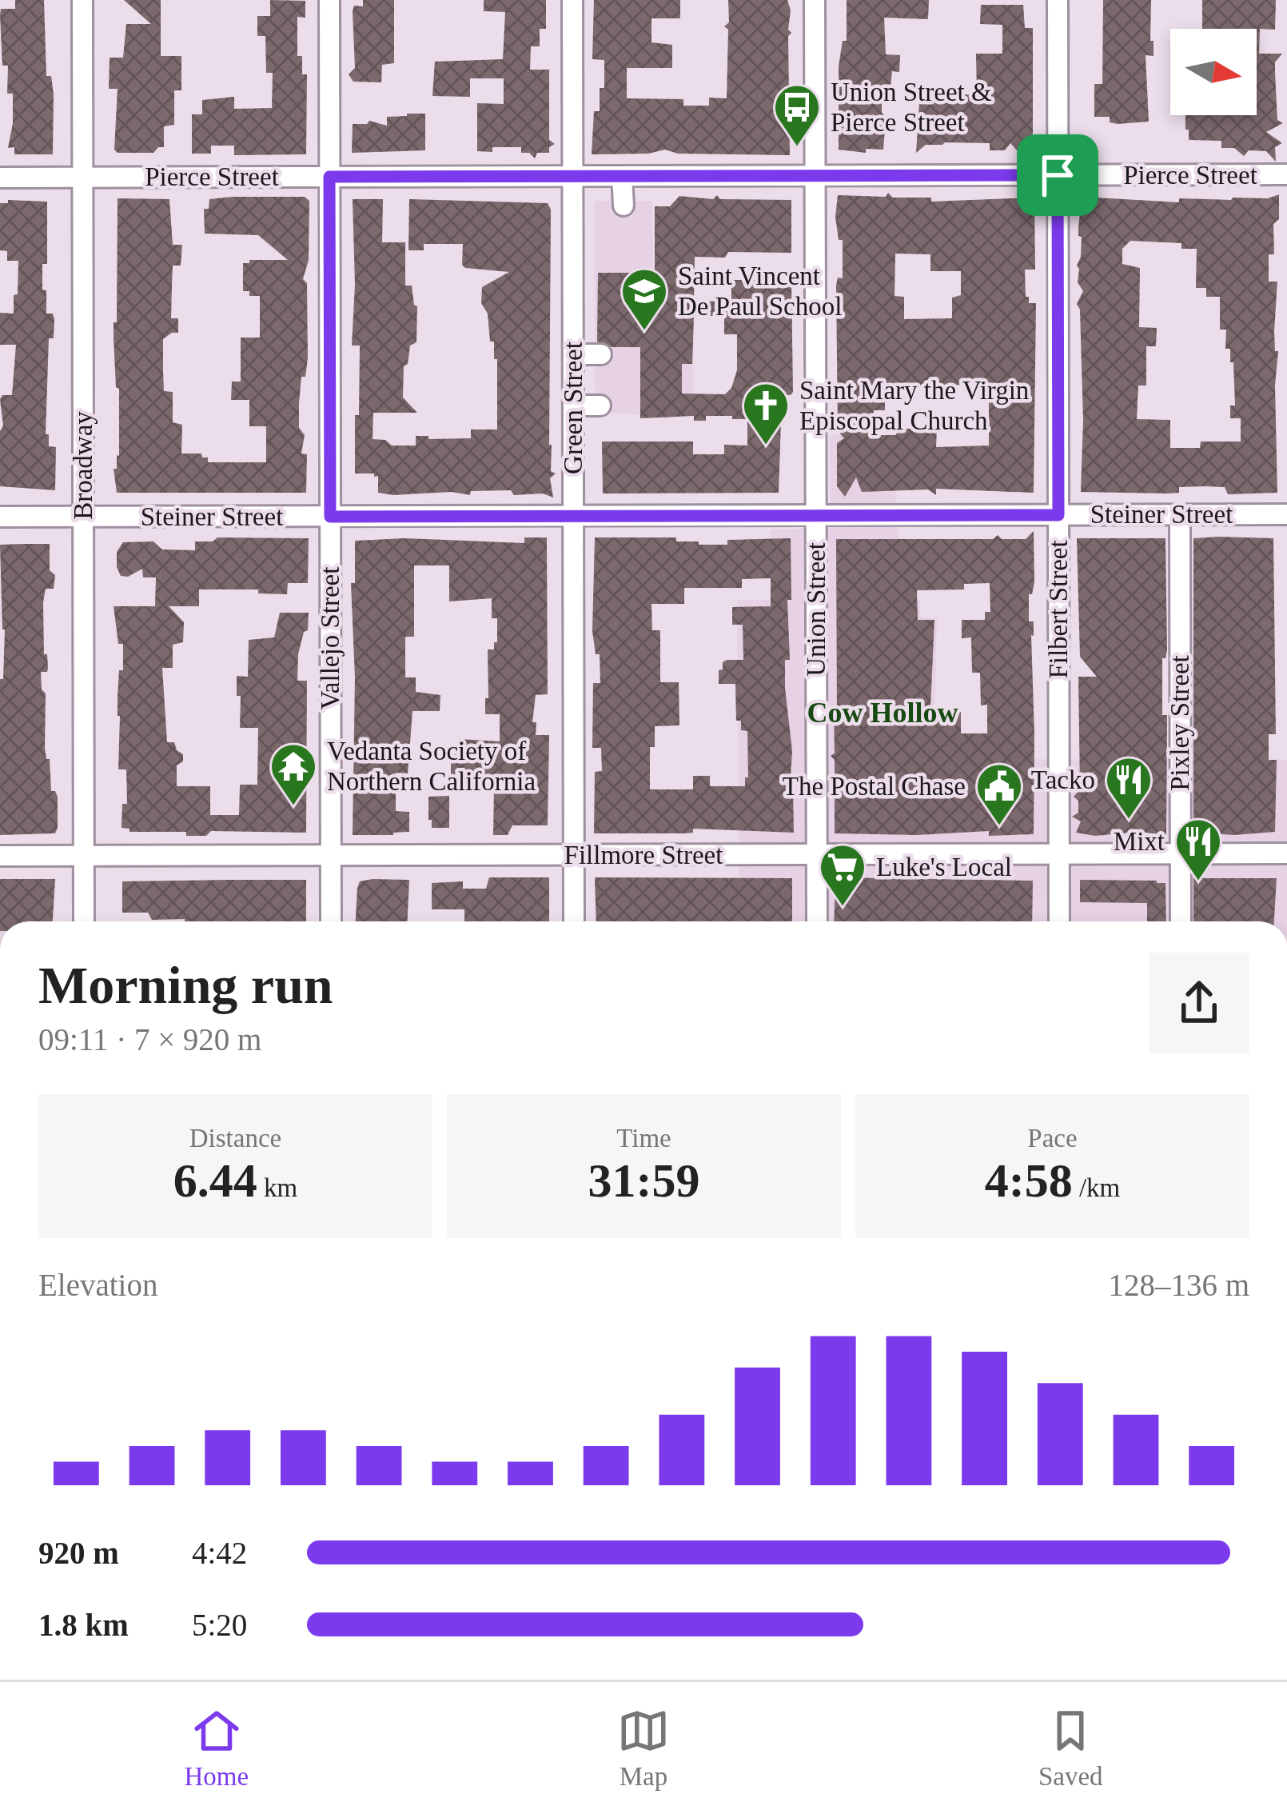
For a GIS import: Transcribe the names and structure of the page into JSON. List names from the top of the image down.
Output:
{
  "streets": {
    "street": [
      "Pierce Street",
      "Green Street",
      "Broadway",
      "Steiner Street",
      "Union Street",
      "Filbert Street",
      "Vallejo Street",
      "Pixley Street",
      "Fillmore Street"
    ]
  },
  "crossings": [
    ["Pierce Street", "Green Street"],
    ["Pierce Street", "Broadway"],
    ["Pierce Street", "Union Street"],
    ["Pierce Street", "Filbert Street"],
    ["Pierce Street", "Vallejo Street"],
    ["Green Street", "Steiner Street"],
    ["Green Street", "Fillmore Street"],
    ["Broadway", "Steiner Street"],
    ["Broadway", "Fillmore Street"],
    ["Steiner Street", "Union Street"],
    ["Steiner Street", "Filbert Street"],
    ["Steiner Street", "Vallejo Street"],
    ["Steiner Street", "Pixley Street"],
    ["Union Street", "Fillmore Street"],
    ["Filbert Street", "Fillmore Street"],
    ["Vallejo Street", "Fillmore Street"],
    ["Pixley Street", "Fillmore Street"]
  ],
  "districts": ["Cow Hollow"],
  "places": {
    "bus stop": ["Union Street & Pierce Street"],
    "school or university": ["Saint Vincent De Paul School"],
    "church": ["Saint Mary the Virgin Episcopal Church"],
    "temple": ["Vedanta Society of Northern California"],
    "restaurant": ["Tacko", "Mixt"],
    "public building": ["The Postal Chase"],
    "supermarket": ["Luke's Local"]
  },
  "north": "right",
  "page": {
    "heading": ["Morning run", "09:11 · 7 × 920 m"],
    "stats": [
      ["Distance", "6.44 km"],
      ["Time", "31:59"],
      ["Pace", "4:58 /km"]
    ],
    "chart": ["Elevation", "128–136 m"],
    "list": [
      {
        "name": "920 m",
        "note": "4:42"
      },
      {
        "name": "1.8 km",
        "note": "5:20"
      }
    ],
    "tabs": ["Home", "Map", "Saved"]
  }
}
